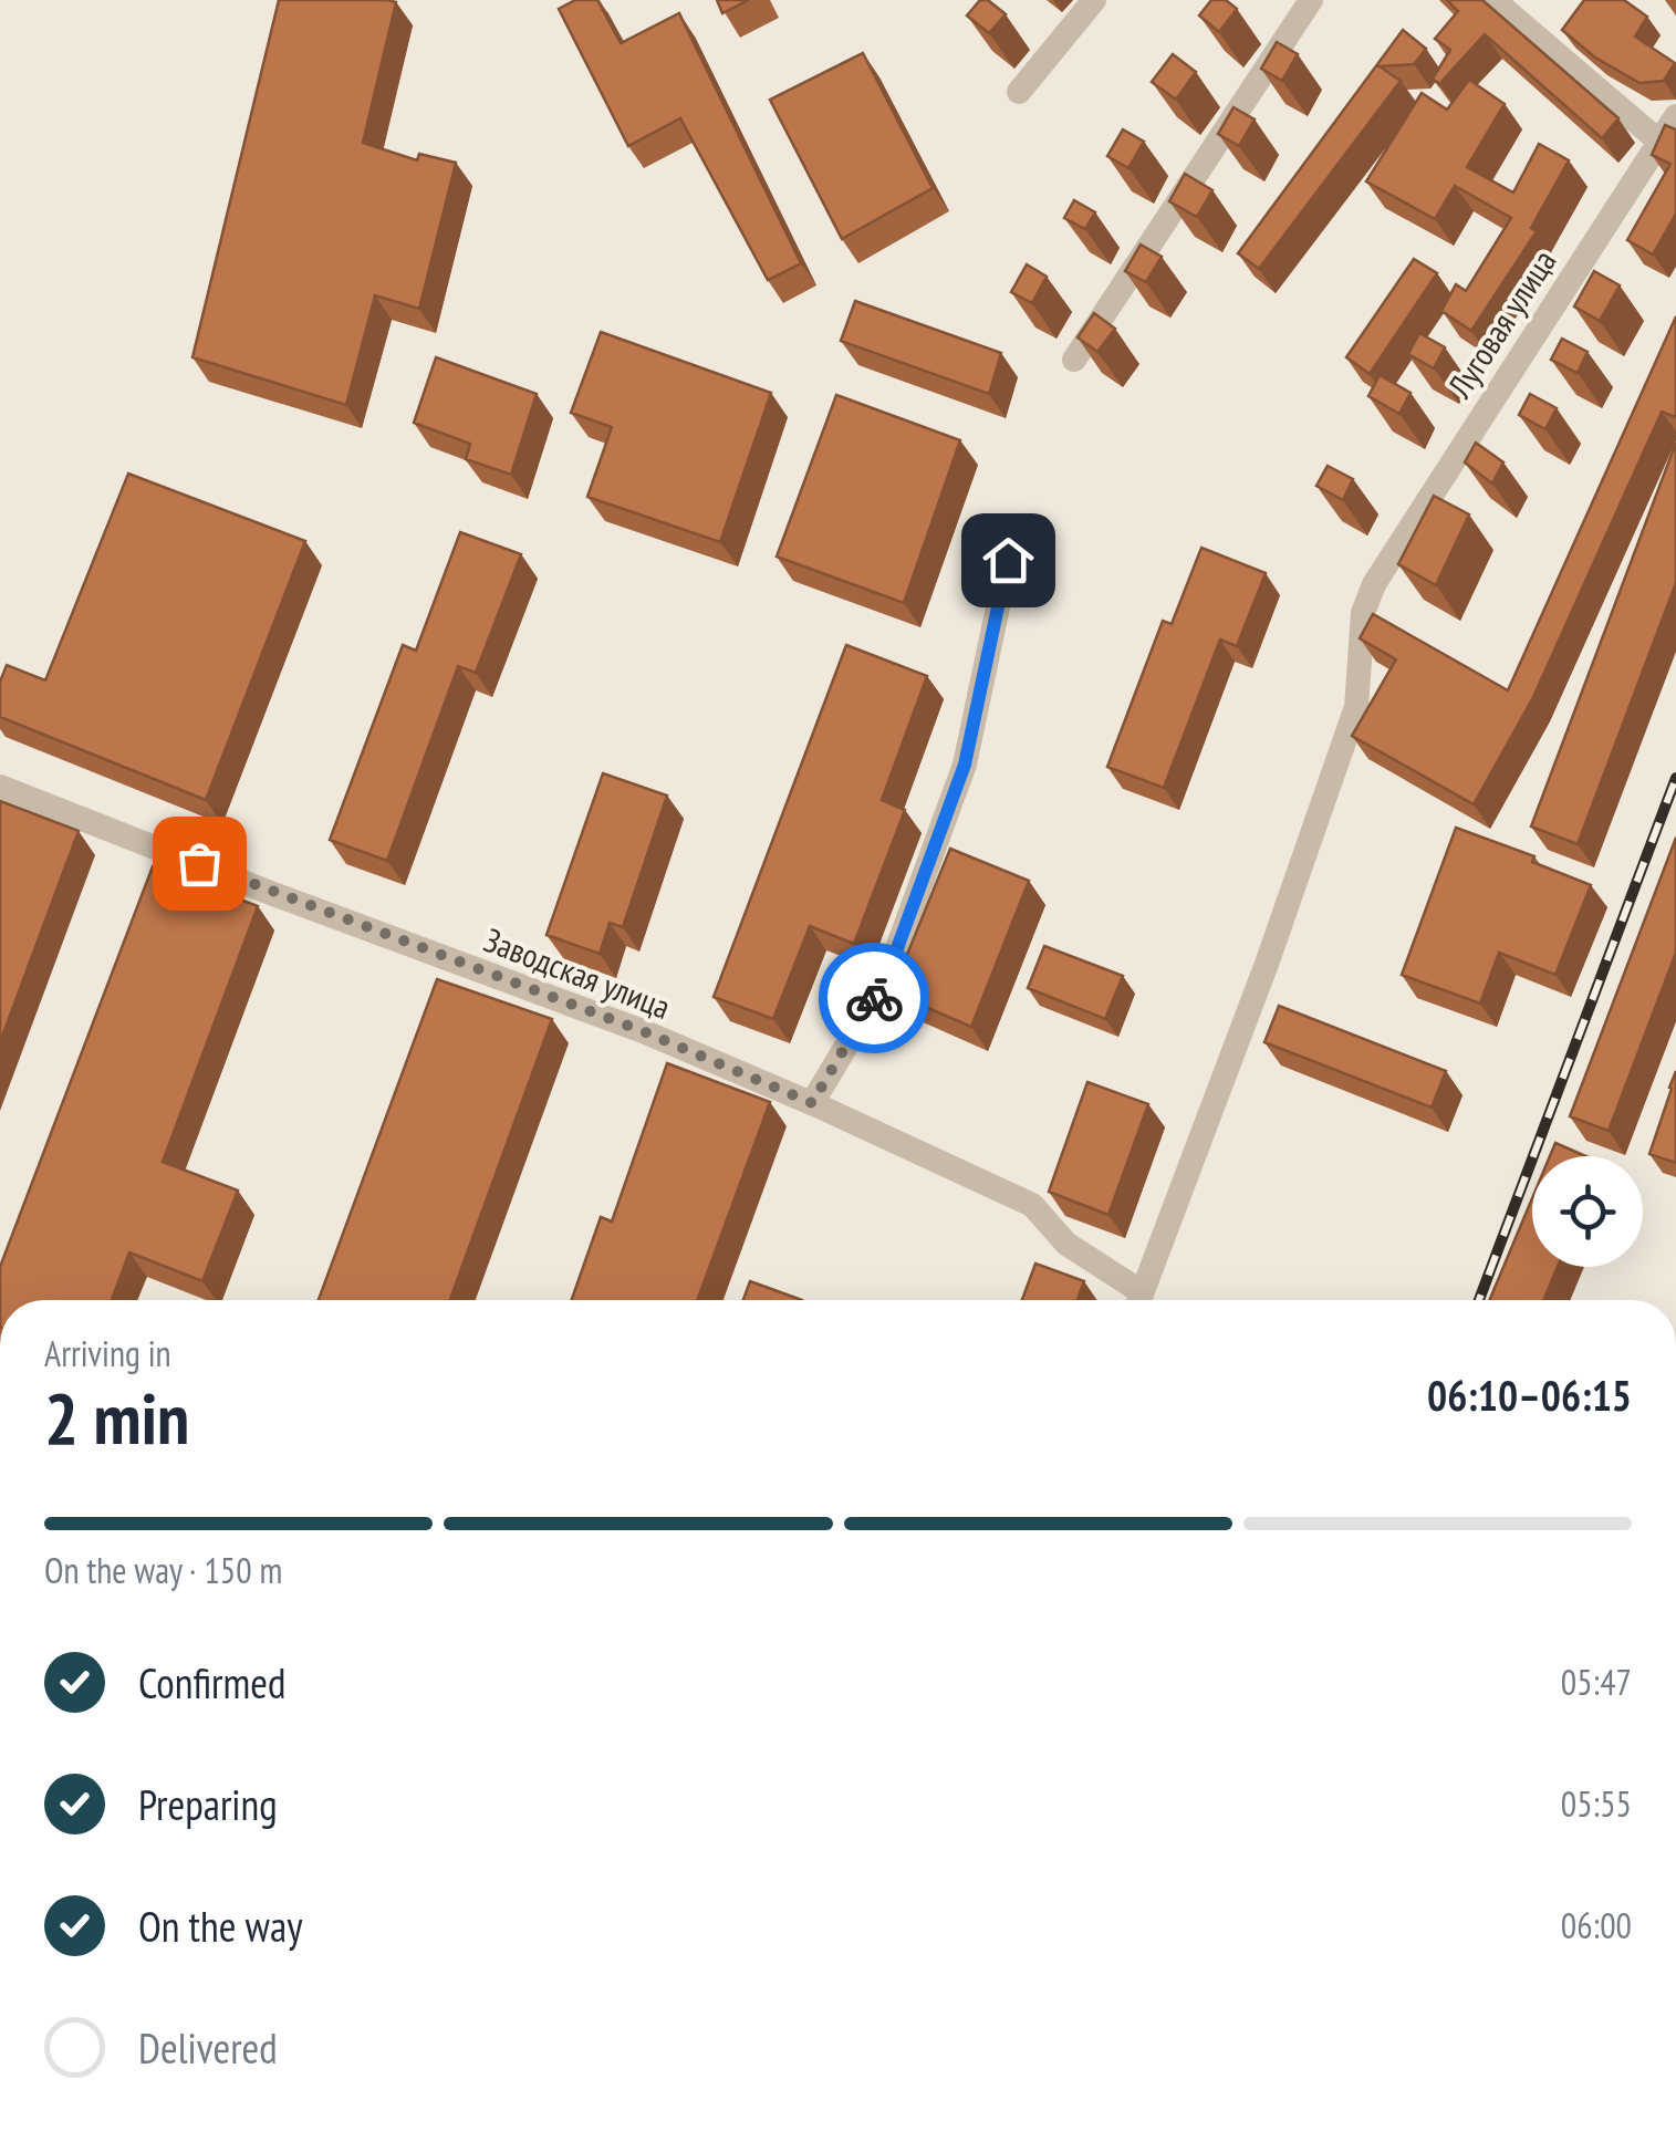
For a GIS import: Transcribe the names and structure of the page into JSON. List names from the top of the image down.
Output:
{
  "streets": {
    "street": ["Луговая улица", "Заводская улица"]
  },
  "page": {
    "heading": ["2 min", "Arriving in", "06:10–06:15"],
    "bar": "On the way · 150 m",
    "list": [
      ["Confirmed", "05:47"],
      ["Preparing", "05:55"],
      ["On the way", "06:00"],
      "Delivered"
    ]
  }
}
